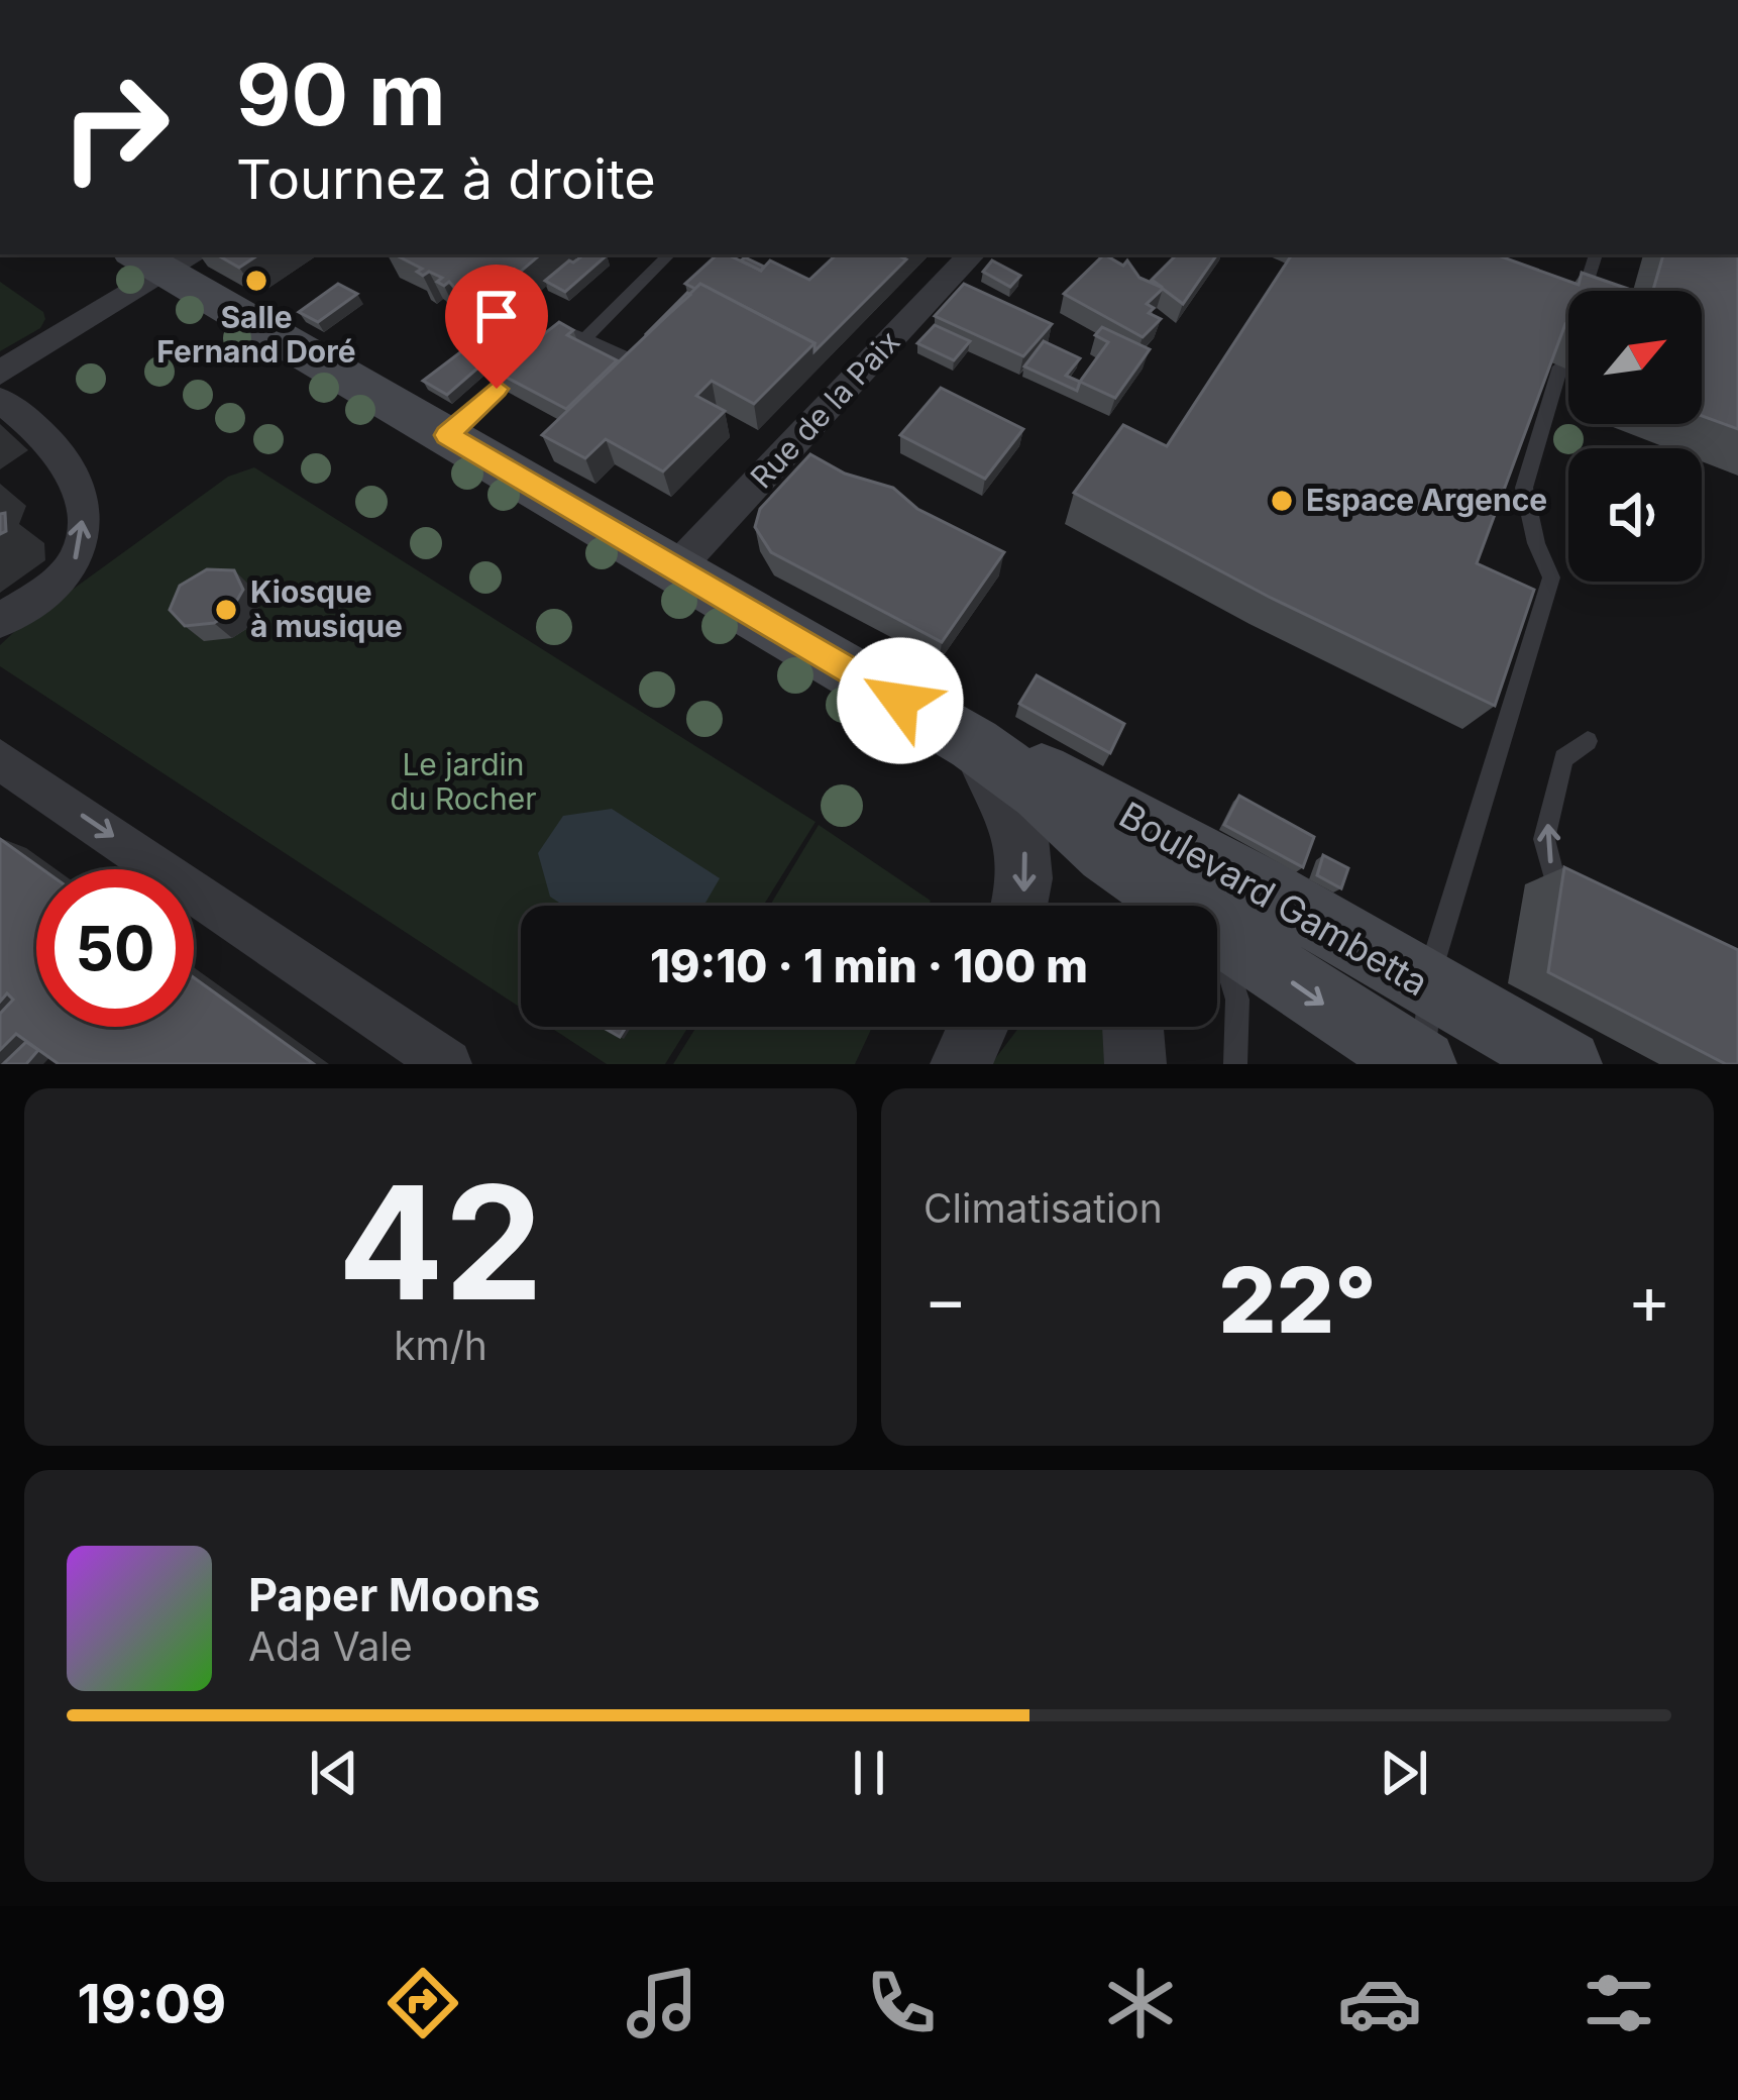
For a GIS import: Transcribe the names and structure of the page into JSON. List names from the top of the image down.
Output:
{
  "streets": {
    "main road": ["Boulevard Gambetta"],
    "street": ["Rue de la Paix"]
  },
  "crossings": [
    ["Rue de la Paix", "Boulevard Gambetta"]
  ],
  "parks": ["Le jardin du Rocher"],
  "places": ["Salle Fernand Doré", "Espace Argence", "Kiosque à musique"],
  "north": "top right",
  "page": {
    "turn": ["90 m", "Tournez à droite"],
    "limit": "50",
    "trip": "19:10 · 1 min · 100 m",
    "tile": [
      ["42", "km/h"],
      "Climatisation"
    ],
    "heat": ["−", "22°", "+"],
    "song": ["Paper Moons", "Ada Vale"],
    "tabs": "19:09"
  }
}
